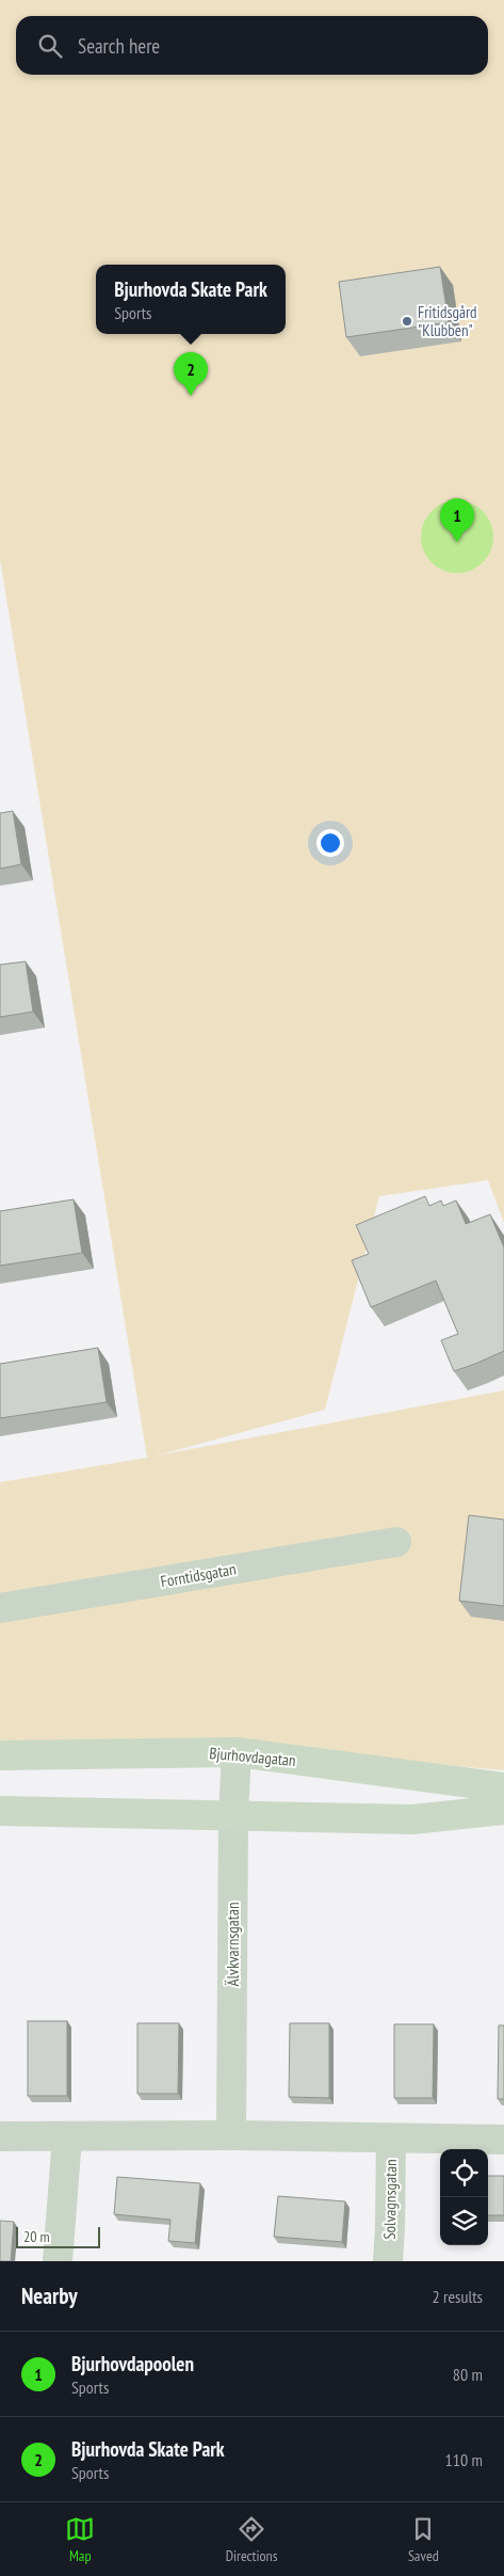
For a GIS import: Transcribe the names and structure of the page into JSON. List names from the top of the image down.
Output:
{
  "streets": {
    "main road": ["Bjurhovdagatan"],
    "street": ["Forntidsgatan", "Älvkvarnsgatan", "Solvagnsgatan"]
  },
  "crossings": [
    ["Bjurhovdagatan", "Älvkvarnsgatan"]
  ],
  "places": ["Fritidsgård \"Klubben\""],
  "scale_bar": "20 m",
  "page": {
    "search": "Search here",
    "popup": ["Bjurhovda Skate Park", "Sports"],
    "pins": ["2", "1"],
    "scale": "20 m",
    "heading": ["Nearby", "2 results"],
    "list": [
      {
        "mark": "1",
        "name": "Bjurhovdapoolen",
        "note": "Sports",
        "value": "80 m"
      },
      {
        "mark": "2",
        "name": "Bjurhovda Skate Park",
        "note": "Sports",
        "value": "110 m"
      }
    ],
    "nav": ["Map", "Directions", "Saved"]
  }
}
